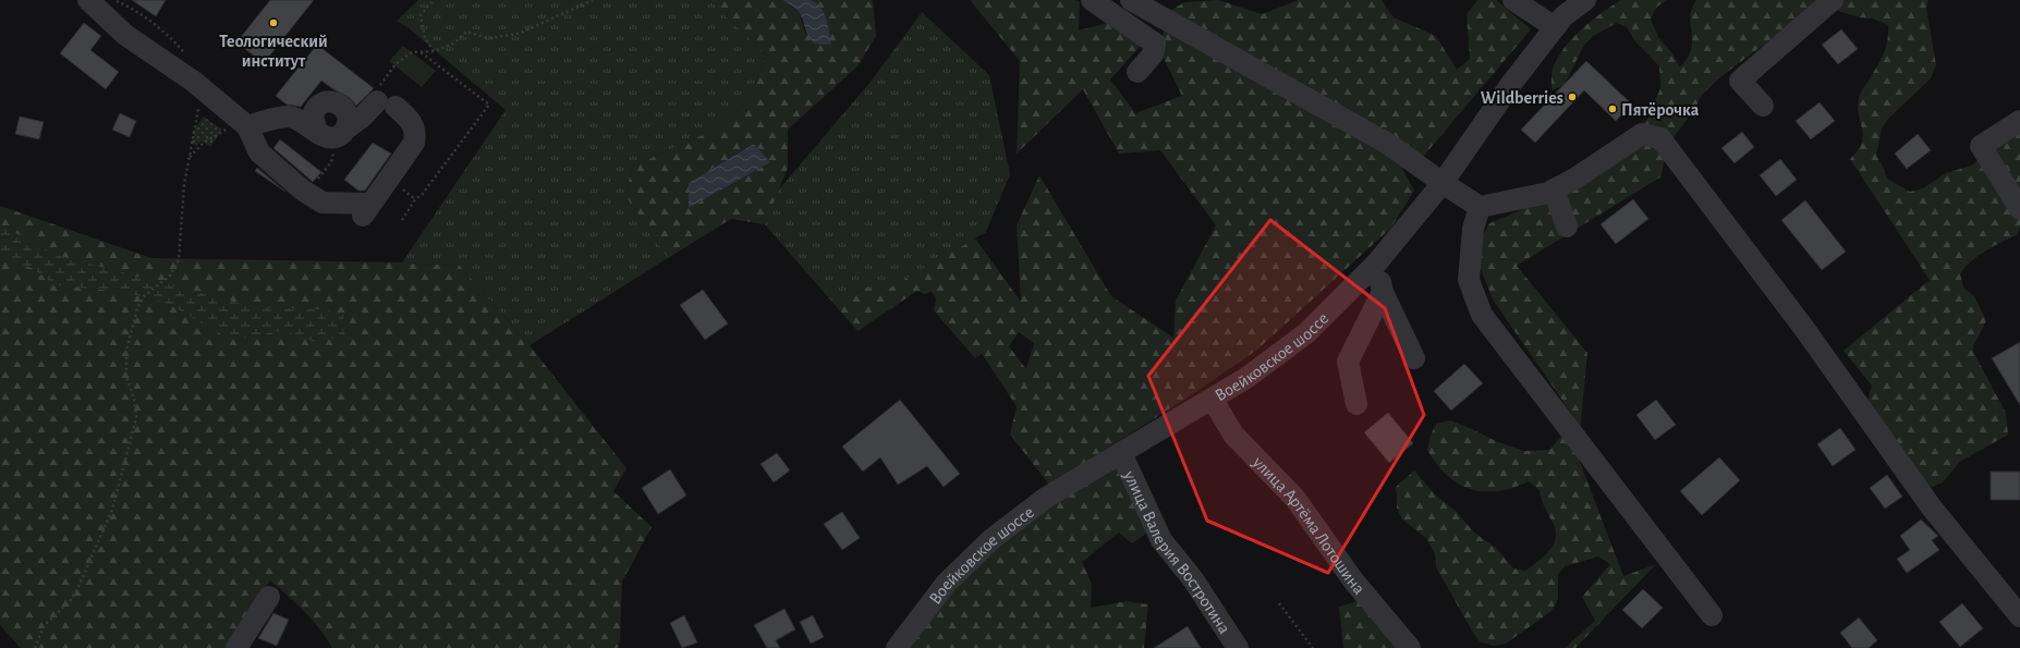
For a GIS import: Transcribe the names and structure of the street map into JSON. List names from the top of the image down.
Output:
{
  "streets": {
    "street": ["Воейковское шоссе", "улица Артёма Лотошина", "улица Валерия Востротина"]
  },
  "crossings": [
    ["Воейковское шоссе", "улица Артёма Лотошина"],
    ["Воейковское шоссе", "улица Валерия Востротина"]
  ],
  "places": ["Теологический институт", "Wildberries", "Пятёрочка"]
}
